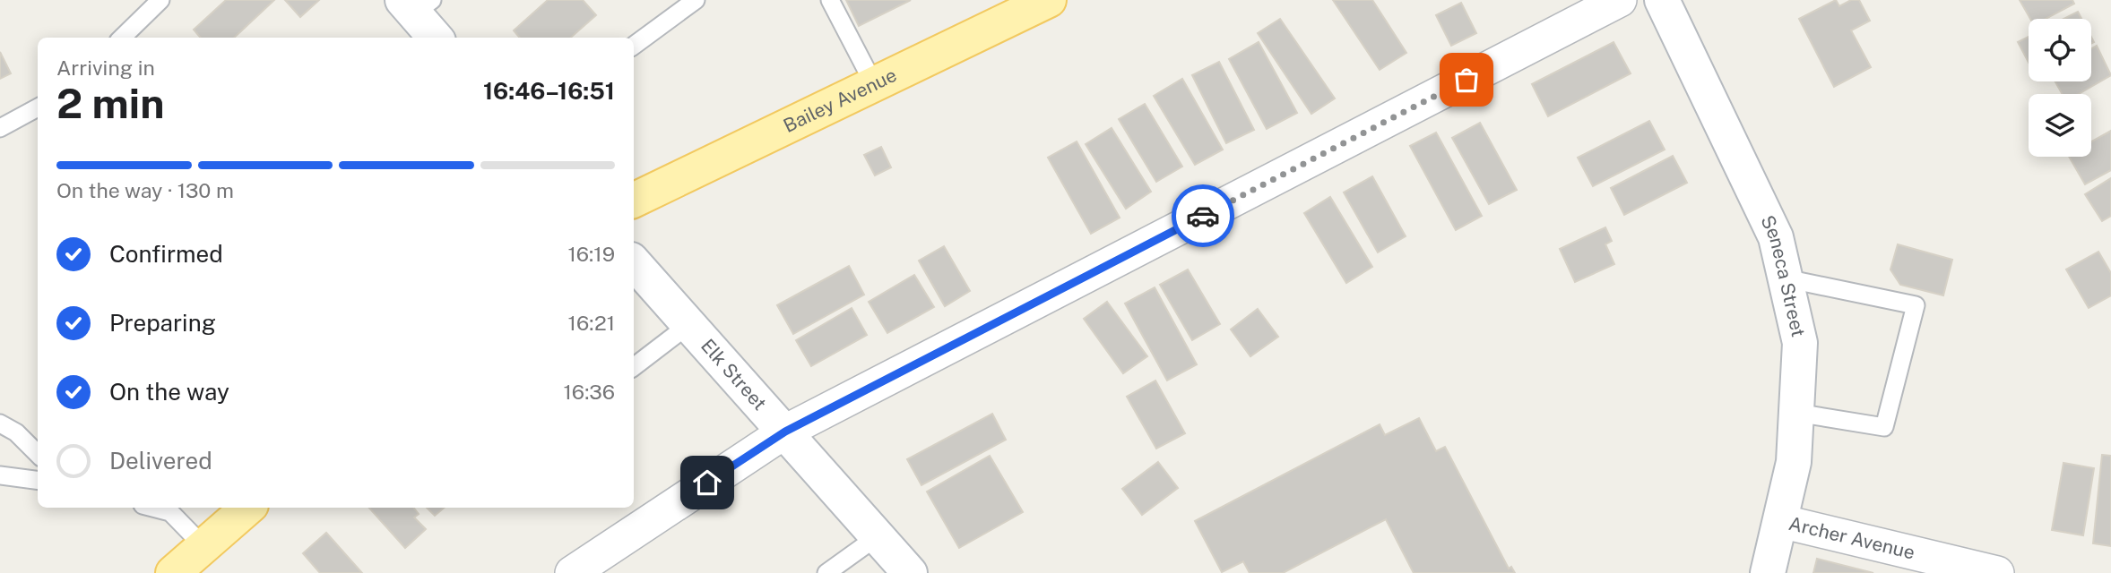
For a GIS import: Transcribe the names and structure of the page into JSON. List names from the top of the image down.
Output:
{
  "streets": {
    "main road": ["Bailey Avenue", "Seneca Street", "Elk Street"],
    "street": ["Archer Avenue"]
  },
  "crossings": [
    ["Seneca Street", "Archer Avenue"]
  ],
  "page": {
    "heading": ["2 min", "Arriving in", "16:46–16:51"],
    "bar": "On the way · 130 m",
    "list": [
      ["Confirmed", "16:19"],
      ["Preparing", "16:21"],
      ["On the way", "16:36"],
      "Delivered"
    ]
  }
}
